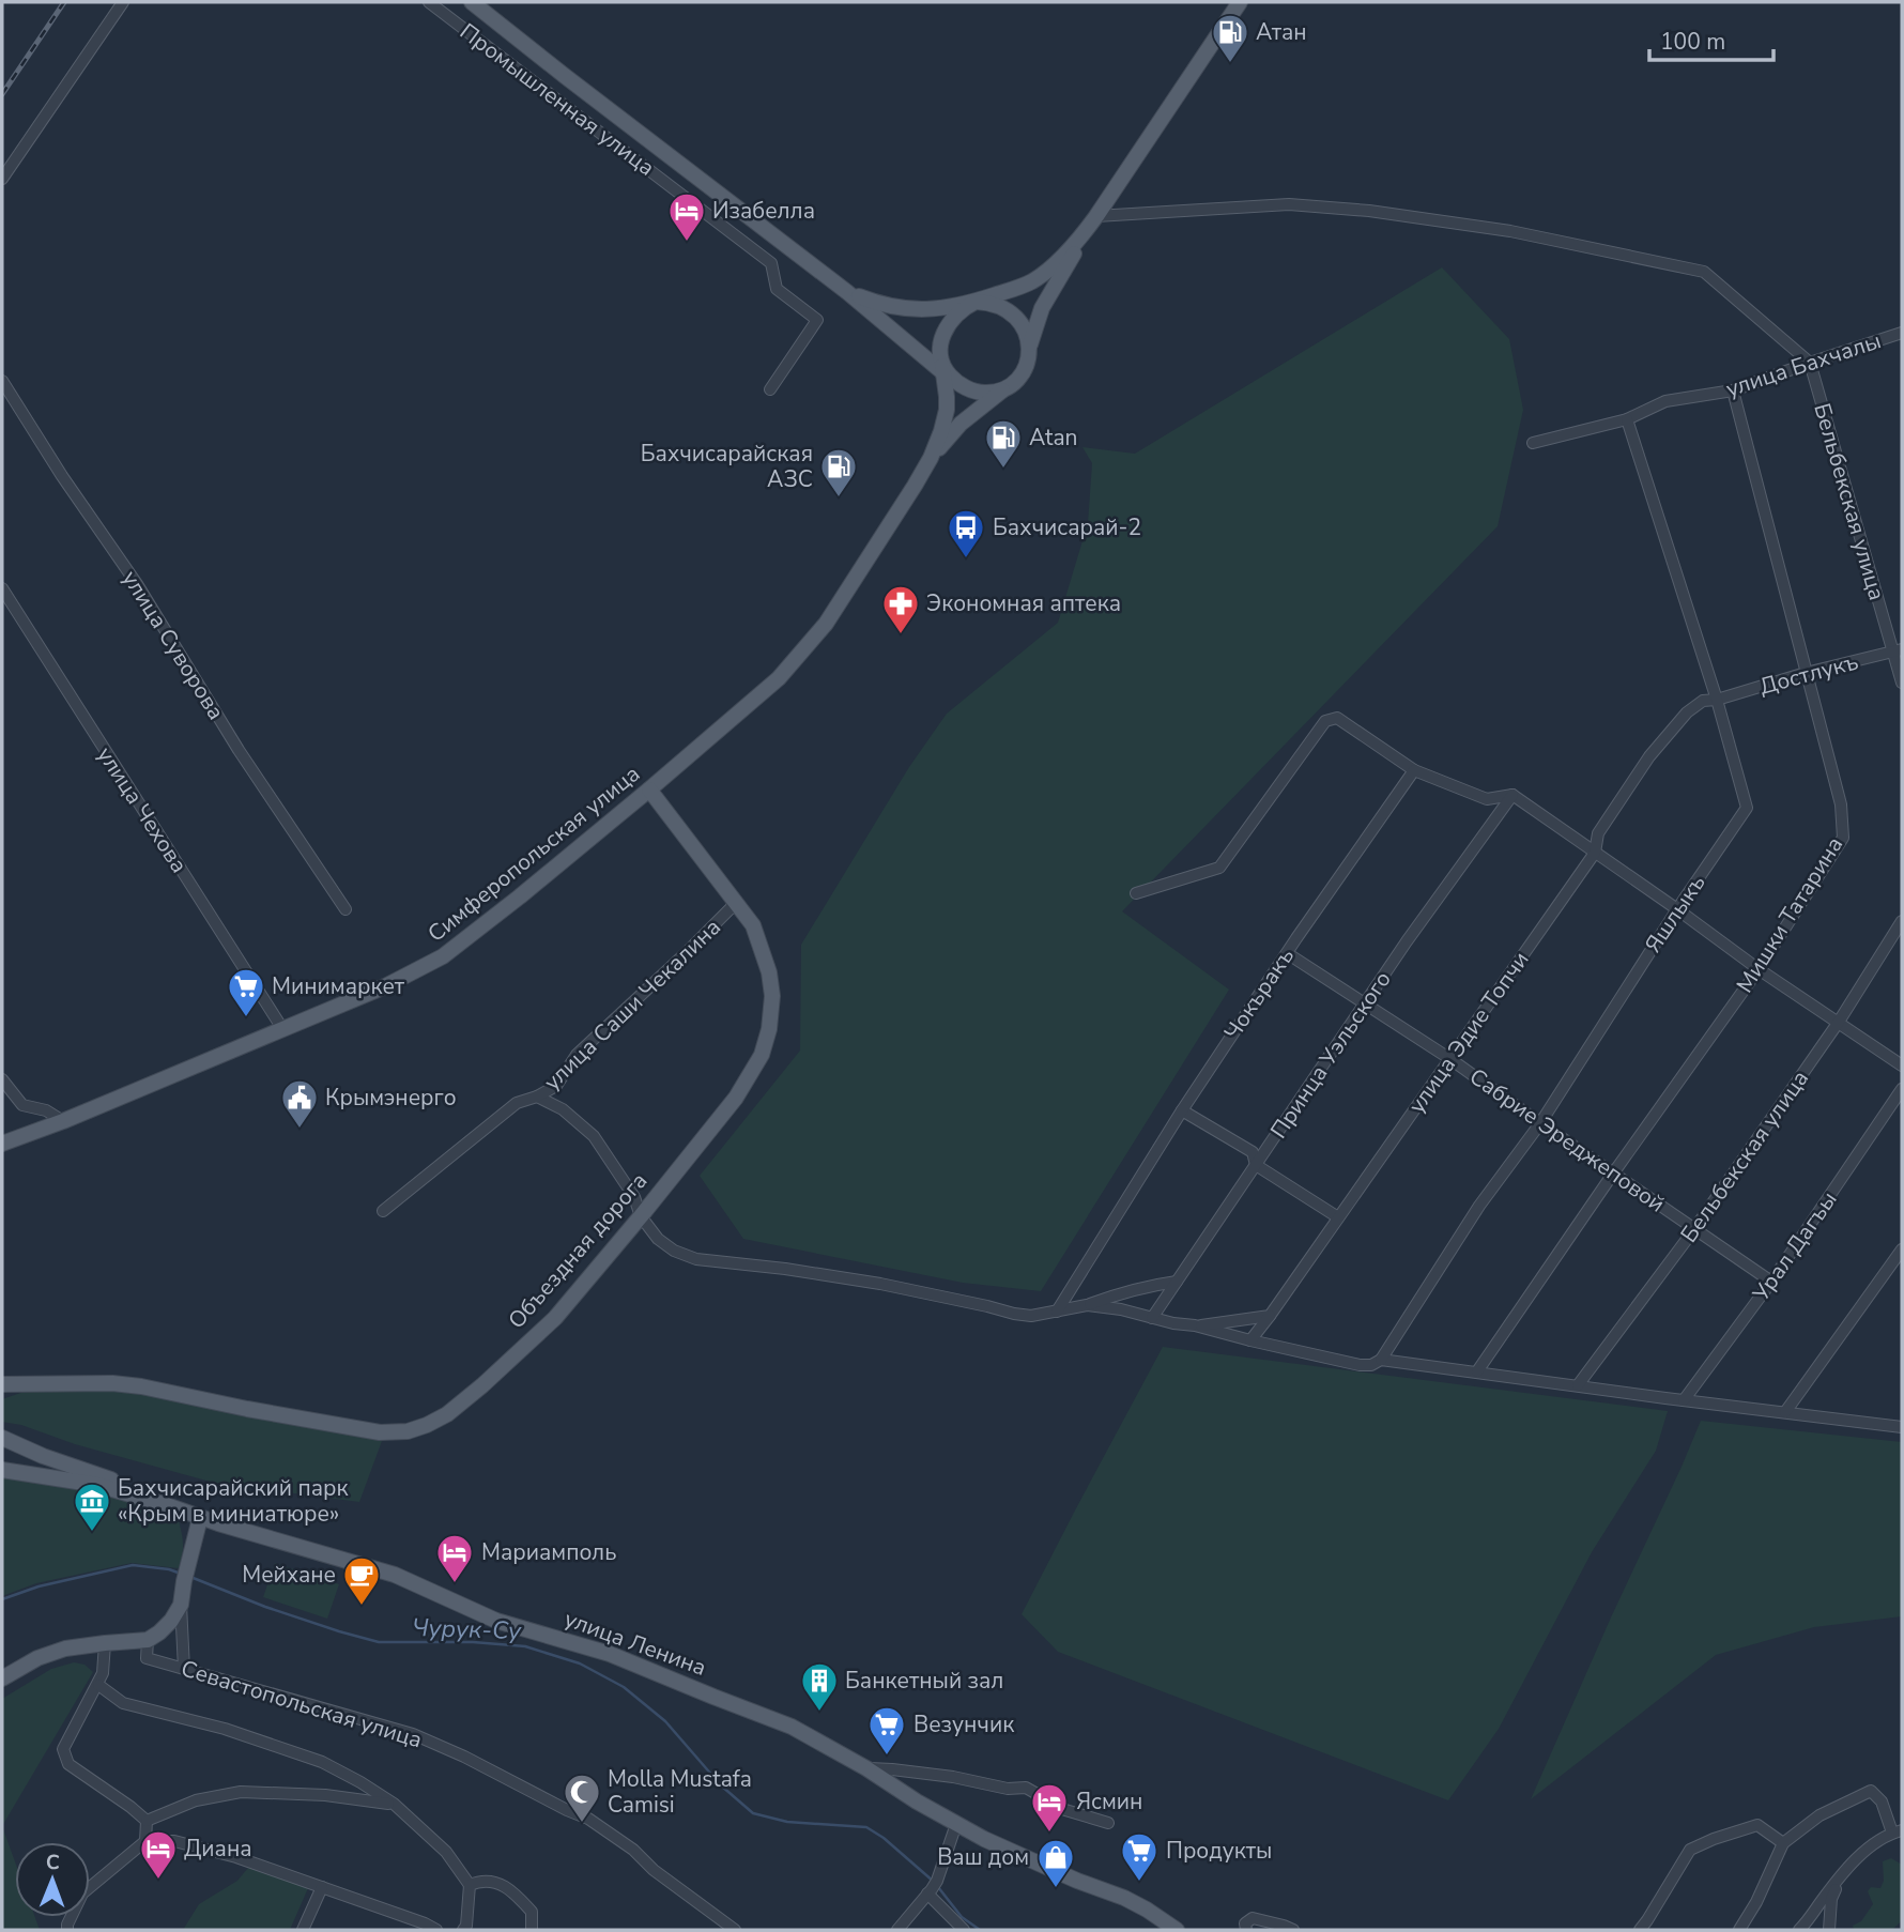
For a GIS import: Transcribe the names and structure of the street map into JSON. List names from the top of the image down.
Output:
{
  "streets": {
    "main road": ["Симферопольская улица", "Объездная дорога", "улица Ленина"],
    "street": [
      "Промышленная улица",
      "улица Бахчалы",
      "Бельбекская улица",
      "улица Суворова",
      "Достлукъ",
      "улица Чехова",
      "Яшлыкъ",
      "Мишки Татарина",
      "Чокъракъ",
      "улица Саши Чекалина",
      "улица Эдие Топчи",
      "Принца Уэльского",
      "Сабрие Эреджеповой",
      "Урал Дагъы",
      "Севастопольская улица"
    ]
  },
  "crossings": [
    ["улица Бахчалы", "Бельбекская улица"],
    ["улица Бахчалы", "Яшлыкъ"],
    ["улица Бахчалы", "Мишки Татарина"],
    ["Бельбекская улица", "Достлукъ"],
    ["Бельбекская улица", "Сабрие Эреджеповой"],
    ["Достлукъ", "Яшлыкъ"],
    ["Достлукъ", "Мишки Татарина"],
    ["Достлукъ", "улица Эдие Топчи"],
    ["улица Чехова", "Симферопольская улица"],
    ["Симферопольская улица", "Объездная дорога"],
    ["Яшлыкъ", "улица Эдие Топчи"],
    ["Яшлыкъ", "Сабрие Эреджеповой"],
    ["Мишки Татарина", "Сабрие Эреджеповой"],
    ["Чокъракъ", "Сабрие Эреджеповой"],
    ["улица Саши Чекалина", "Объездная дорога"],
    ["улица Эдие Топчи", "Сабрие Эреджеповой"],
    ["Принца Уэльского", "Сабрие Эреджеповой"],
    ["Сабрие Эреджеповой", "Урал Дагъы"]
  ],
  "water": ["Чурук-Су"],
  "places": {
    "fuel station": ["Атан", "Atan", "Бахчисарайская АЗС"],
    "hotel": [
      "Изабелла",
      "Мариамполь",
      "Ясмин",
      "Диана"
    ],
    "bus stop": ["Бахчисарай-2"],
    "pharmacy": ["Экономная аптека"],
    "supermarket": ["Минимаркет", "Везунчик", "Продукты"],
    "public building": ["Крымэнерго"],
    "museum": ["Бахчисарайский парк «Крым в миниатюре»"],
    "cafe": ["Мейхане"],
    "building": ["Банкетный зал"],
    "mosque": ["Molla Mustafa Camisi"],
    "shop": ["Ваш дом"]
  },
  "scale_bar": "100 m",
  "north": "top"
}
